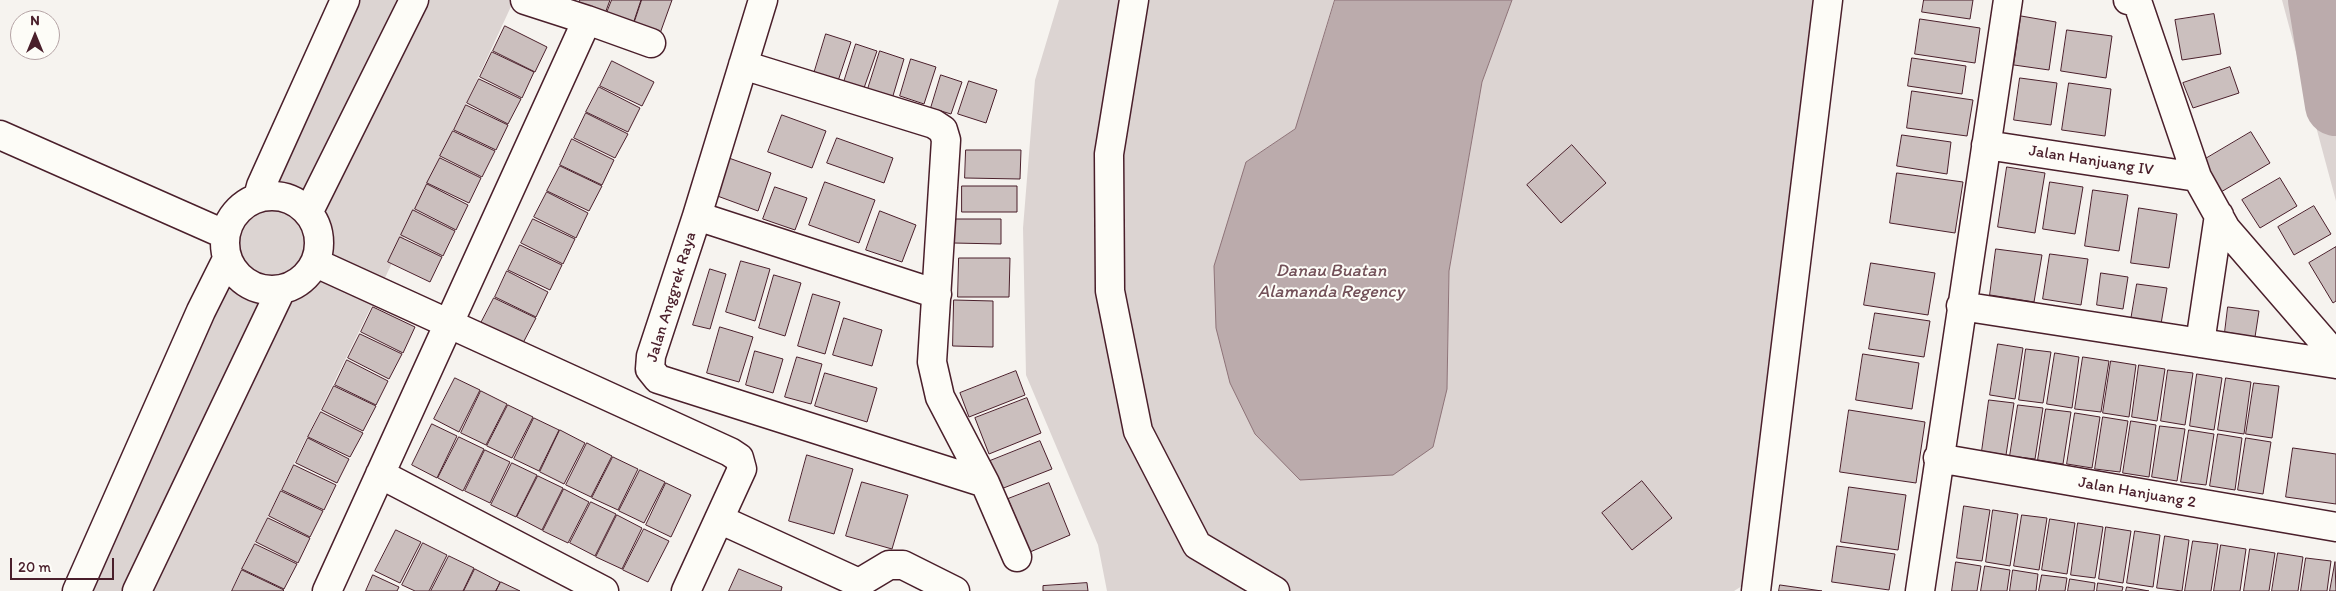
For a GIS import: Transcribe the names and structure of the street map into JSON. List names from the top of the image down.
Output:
{
  "streets": {
    "street": ["Jalan Hanjuang IV", "Jalan Anggrek Raya", "Jalan Hanjuang 2"]
  },
  "water": ["Danau Buatan Alamanda Regency"],
  "scale_bar": "20 m",
  "north": "top"
}
